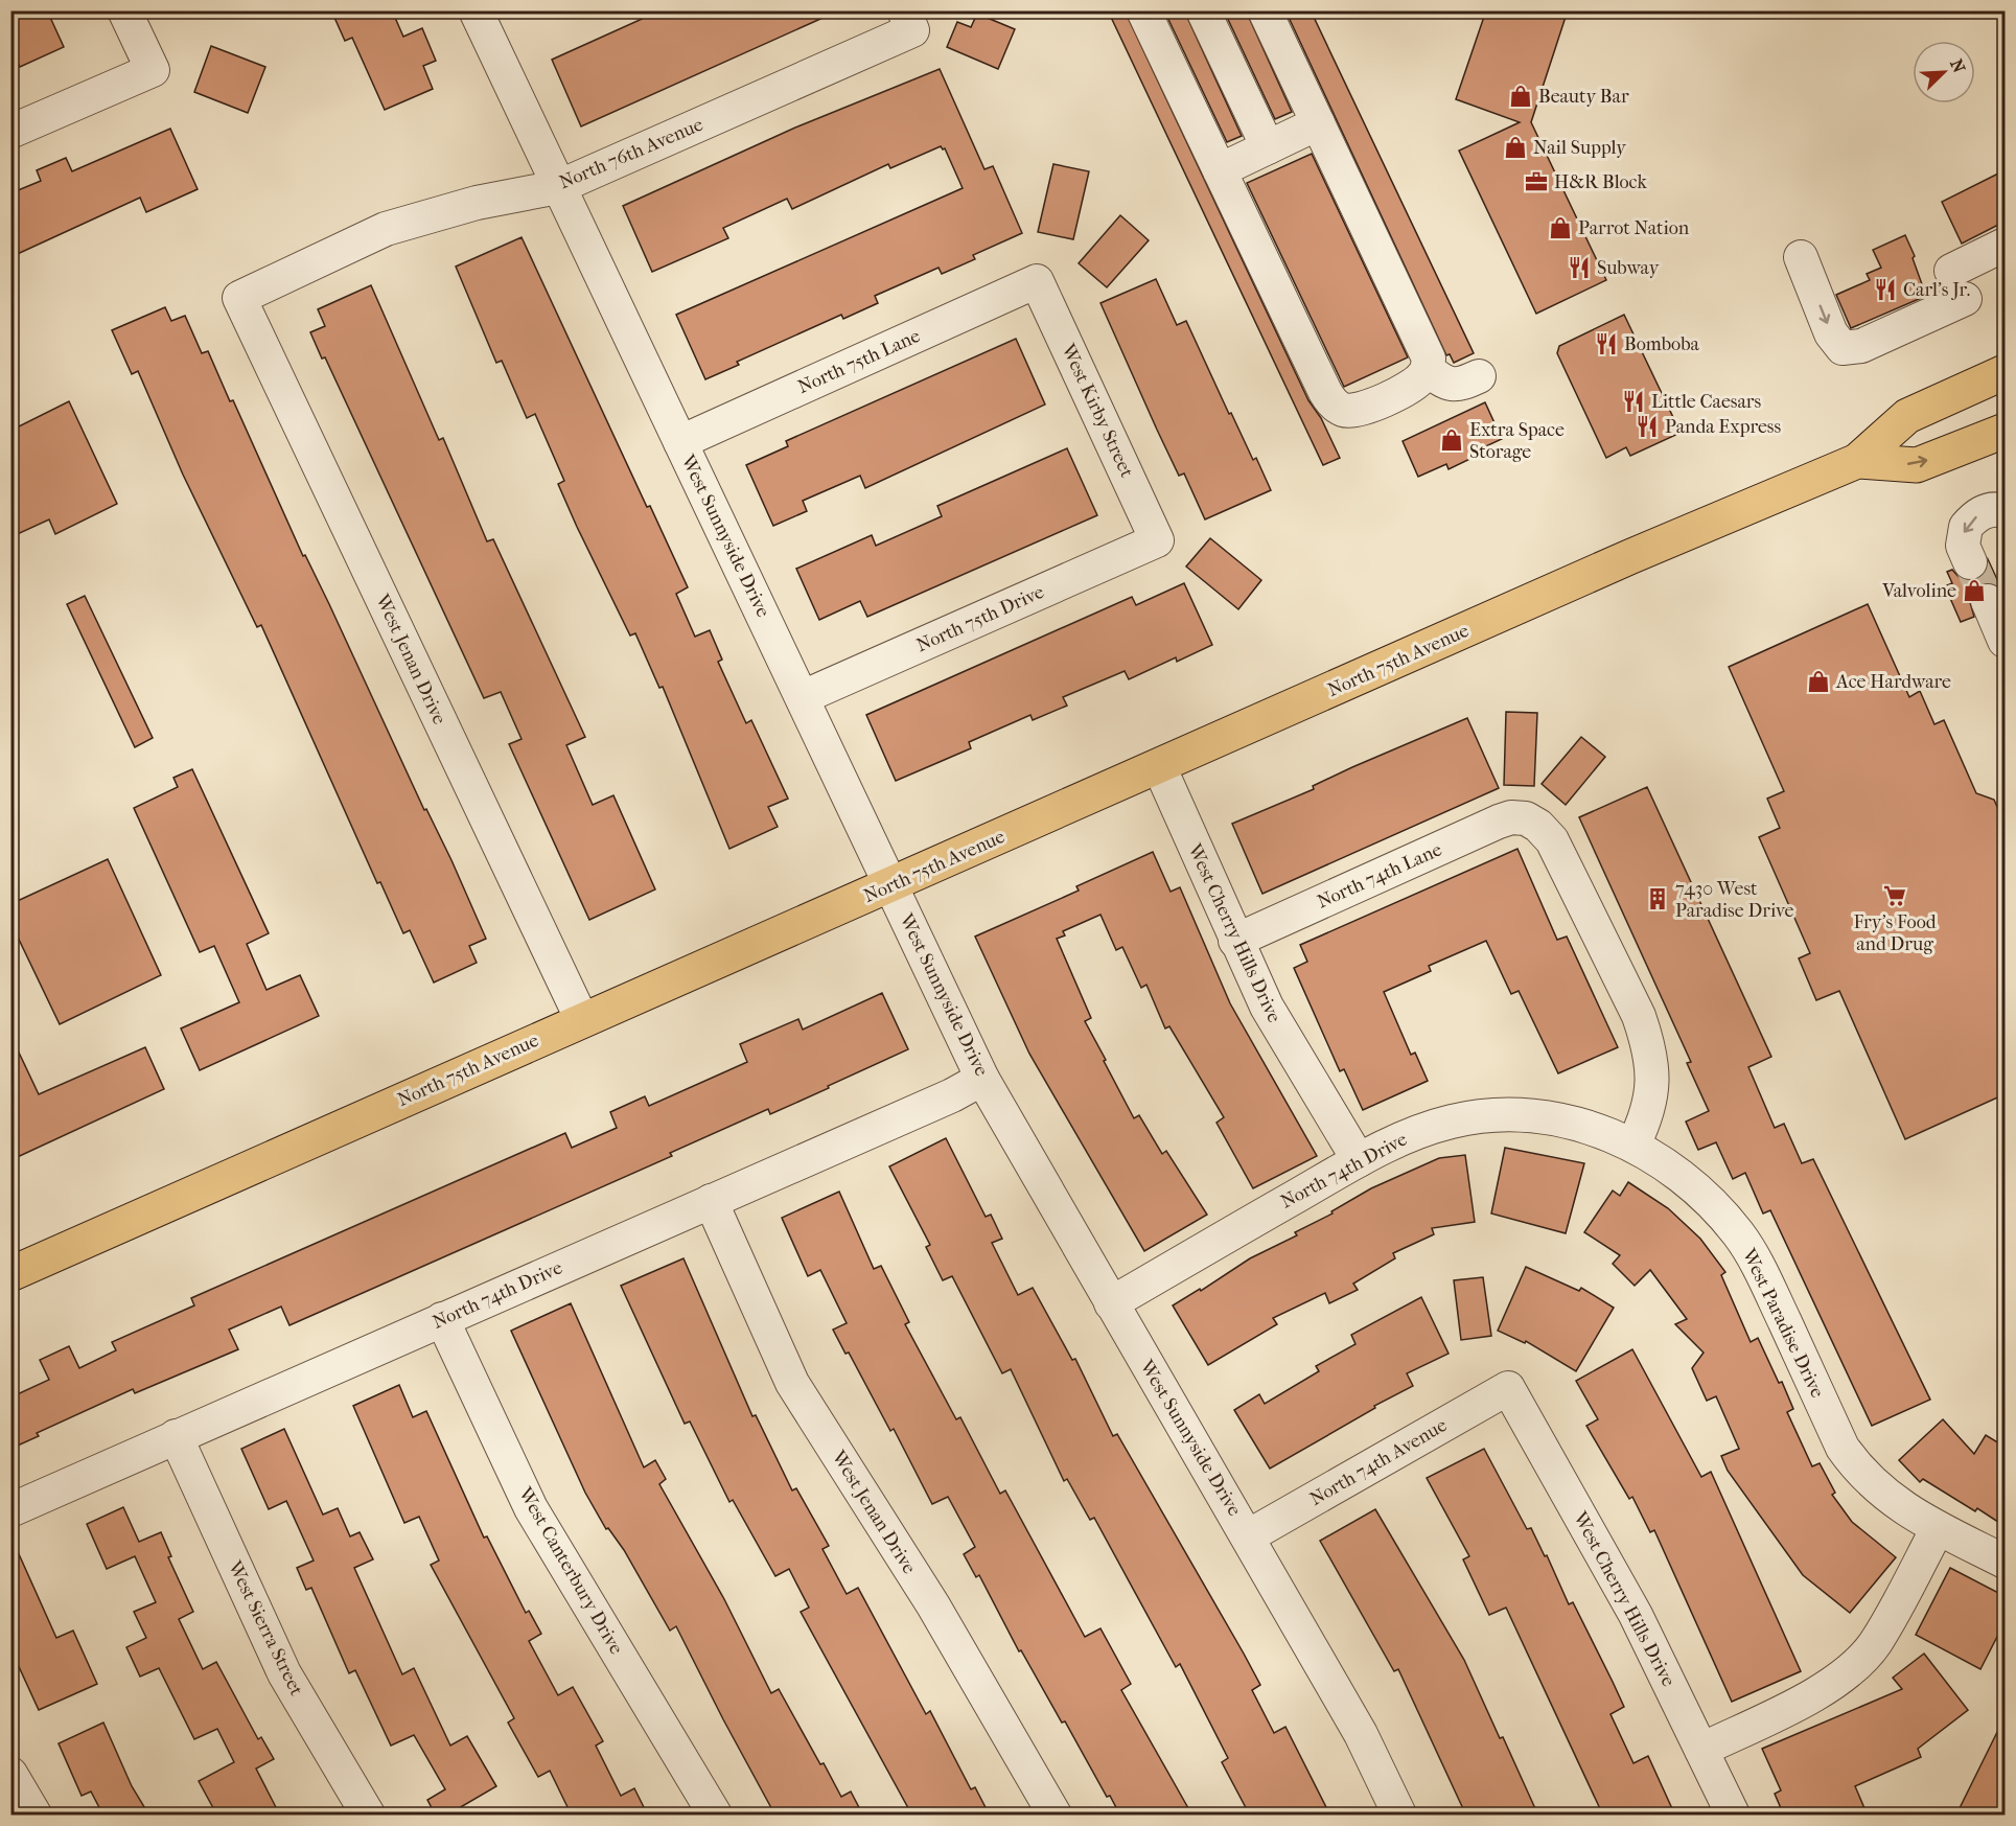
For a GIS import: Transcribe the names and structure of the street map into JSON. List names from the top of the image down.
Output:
{
  "streets": {
    "main road": ["North 75th Avenue"],
    "street": [
      "North 76th Avenue",
      "North 75th Lane",
      "West Kirby Street",
      "West Sunnyside Drive",
      "North 75th Drive",
      "West Jenan Drive",
      "North 74th Lane",
      "West Cherry Hills Drive",
      "North 74th Drive",
      "West Paradise Drive",
      "North 74th Avenue",
      "West Canterbury Drive",
      "West Sierra Street"
    ]
  },
  "crossings": [
    ["North 76th Avenue", "West Sunnyside Drive"],
    ["North 76th Avenue", "West Jenan Drive"],
    ["North 75th Lane", "West Kirby Street"],
    ["North 75th Lane", "West Sunnyside Drive"],
    ["West Kirby Street", "North 75th Drive"],
    ["West Sunnyside Drive", "North 75th Drive"],
    ["West Sunnyside Drive", "North 75th Avenue"],
    ["West Sunnyside Drive", "North 74th Drive"],
    ["West Sunnyside Drive", "North 74th Avenue"],
    ["West Jenan Drive", "North 75th Avenue"],
    ["West Jenan Drive", "North 74th Drive"],
    ["North 75th Avenue", "West Cherry Hills Drive"],
    ["North 74th Lane", "West Cherry Hills Drive"],
    ["North 74th Lane", "North 74th Drive"],
    ["North 74th Lane", "West Paradise Drive"],
    ["West Cherry Hills Drive", "North 74th Drive"],
    ["West Cherry Hills Drive", "North 74th Avenue"],
    ["North 74th Drive", "West Paradise Drive"],
    ["North 74th Drive", "West Canterbury Drive"],
    ["North 74th Drive", "West Sierra Street"]
  ],
  "places": {
    "shop": [
      "Beauty Bar",
      "Nail Supply",
      "Parrot Nation",
      "Extra Space Storage",
      "Valvoline",
      "Ace Hardware"
    ],
    "office": ["H&R Block"],
    "restaurant": [
      "Subway",
      "Carl's Jr.",
      "Bomboba",
      "Little Caesars",
      "Panda Express"
    ],
    "supermarket": ["Fry's Food and Drug"],
    "building": ["7430 West Paradise Drive"]
  },
  "north": "top right"
}
